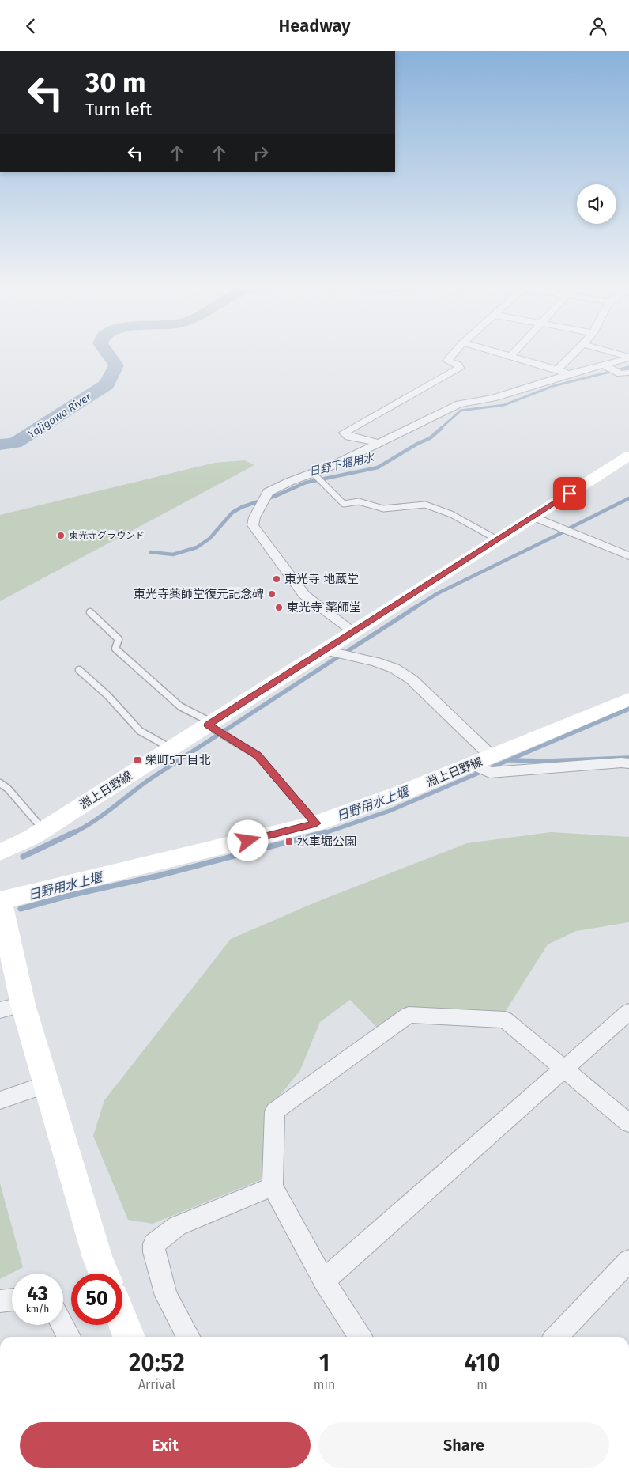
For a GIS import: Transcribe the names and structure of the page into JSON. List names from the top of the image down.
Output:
{
  "streets": {
    "main road": ["淵上日野線"]
  },
  "water": ["Yajigawa River", "日野下堰用水", "日野用水上堰"],
  "places": {
    "other": [
      "東光寺グラウンド",
      "東光寺 地蔵堂",
      "東光寺薬師堂復元記念碑",
      "東光寺 薬師堂"
    ],
    "transit": ["栄町5丁目北", "水車堀公園"]
  },
  "page": {
    "header": "Headway",
    "turn": ["30 m", "Turn left"],
    "speed": "43 km/h",
    "limit": "50",
    "eta": [
      "20:52",
      "Arrival",
      "1",
      "min",
      "410",
      "m"
    ],
    "buttons": ["Exit", "Share"]
  }
}
